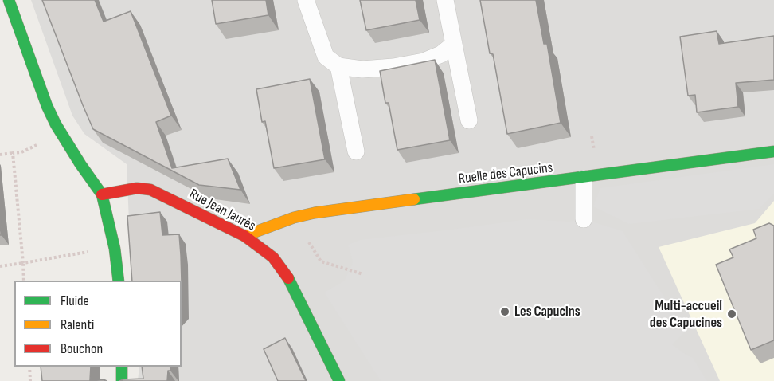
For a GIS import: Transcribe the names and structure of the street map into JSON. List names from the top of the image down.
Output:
{
  "streets": {
    "street": ["Ruelle des Capucins", "Rue Jean Jaurès"]
  },
  "crossings": [
    ["Ruelle des Capucins", "Rue Jean Jaurès"]
  ],
  "places": ["Les Capucins", "Multi-accueil des Capucines"],
  "legend": ["Fluide", "Ralenti", "Bouchon"]
}
